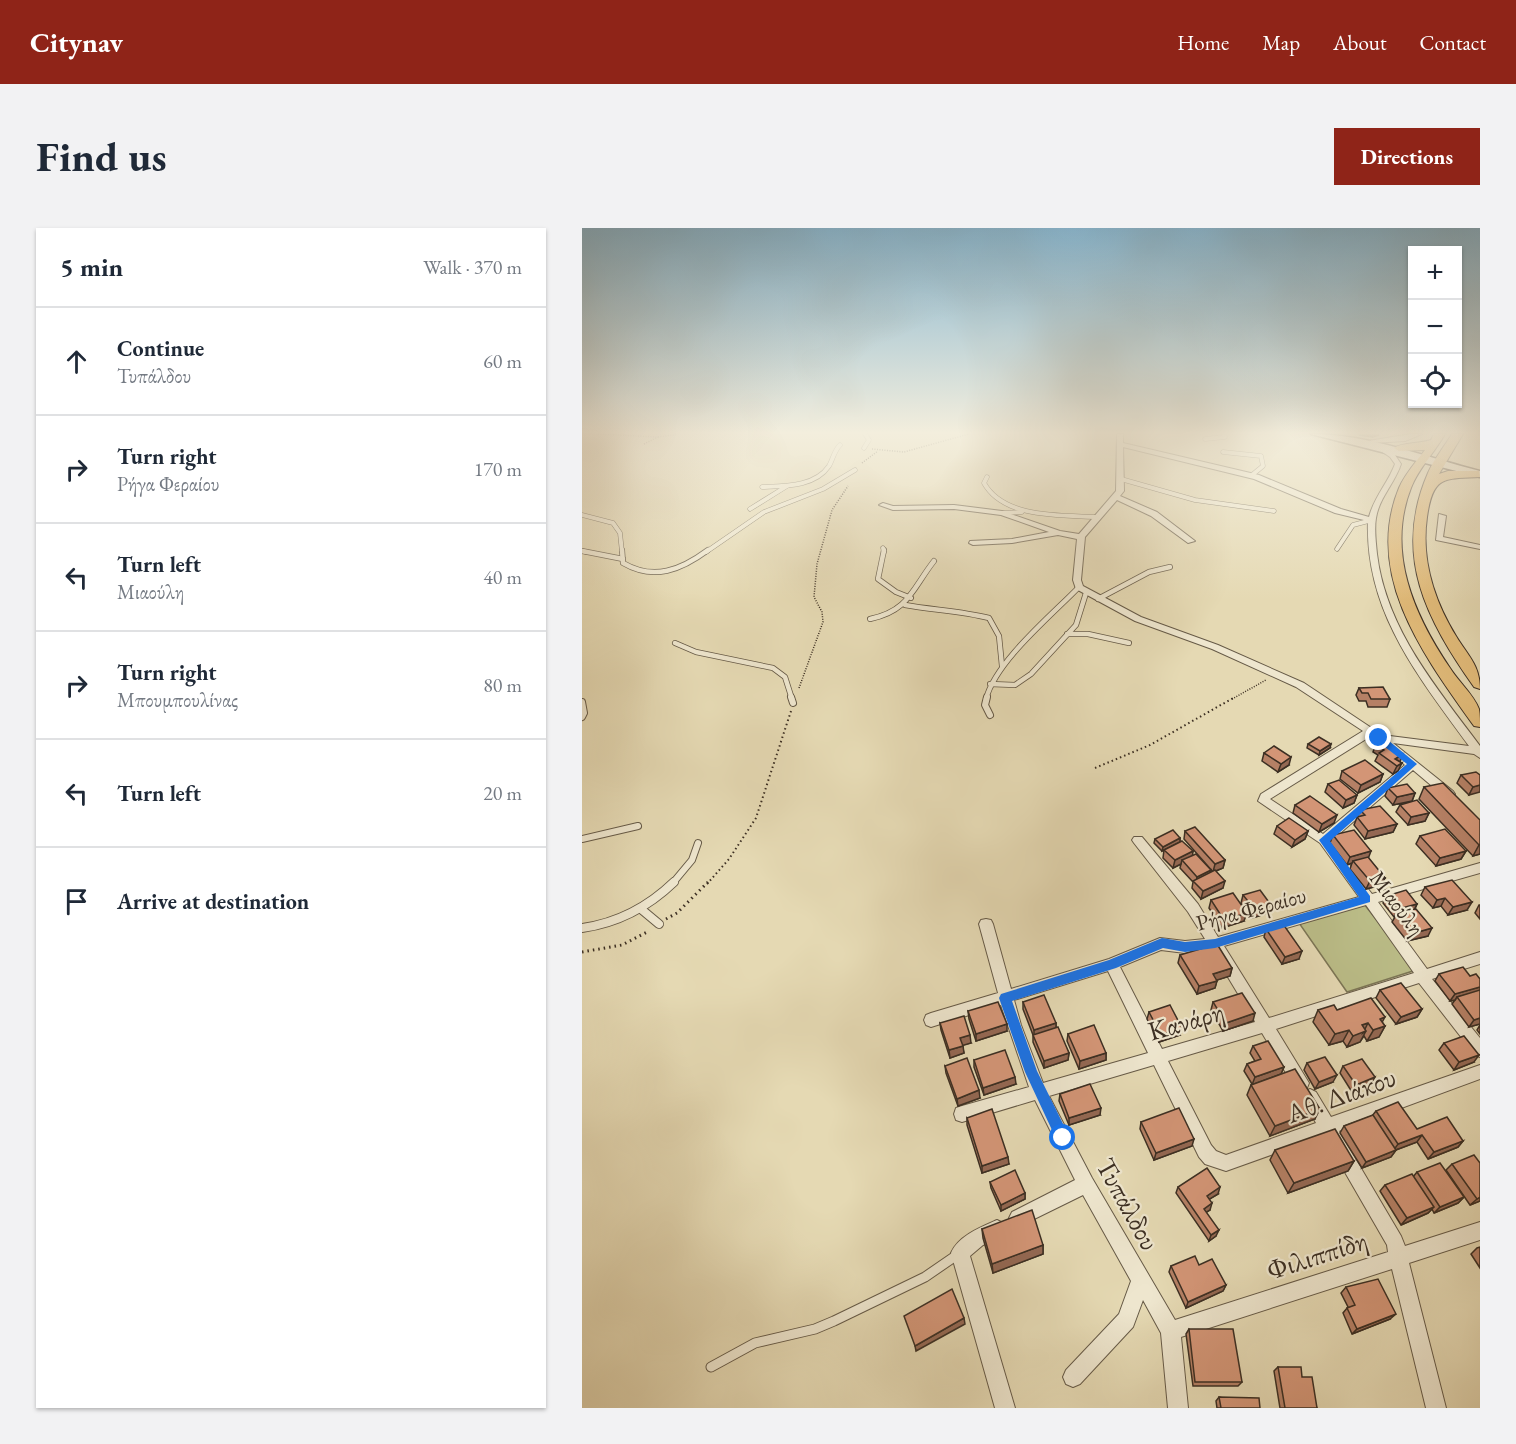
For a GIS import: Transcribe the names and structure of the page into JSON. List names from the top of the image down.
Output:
{
  "streets": {
    "street": [
      "Μιαούλη",
      "Ρήγα Φεραίου",
      "Κανάρη",
      "Αθ. Διάκου",
      "Τυπάλδου",
      "Φιλιππίδη"
    ]
  },
  "crossings": [
    ["Μιαούλη", "Ρήγα Φεραίου"],
    ["Μιαούλη", "Κανάρη"],
    ["Ρήγα Φεραίου", "Τυπάλδου"],
    ["Κανάρη", "Αθ. Διάκου"],
    ["Κανάρη", "Τυπάλδου"],
    ["Τυπάλδου", "Φιλιππίδη"]
  ],
  "page": {
    "header": "Citynav",
    "nav": [
      "Home",
      "Map",
      "About",
      "Contact"
    ],
    "buttons": "Directions",
    "title": "Find us",
    "heading": ["5 min", "Walk · 370 m"],
    "map_buttons": ["+", "−"],
    "list": [
      ["Continue", "Τυπάλδου", "60 m"],
      ["Turn right", "Ρήγα Φεραίου", "170 m"],
      ["Turn left", "Μιαούλη", "40 m"],
      ["Turn right", "Μπουμπουλίνας", "80 m"],
      ["Turn left", "20 m"],
      "Arrive at destination"
    ]
  }
}
